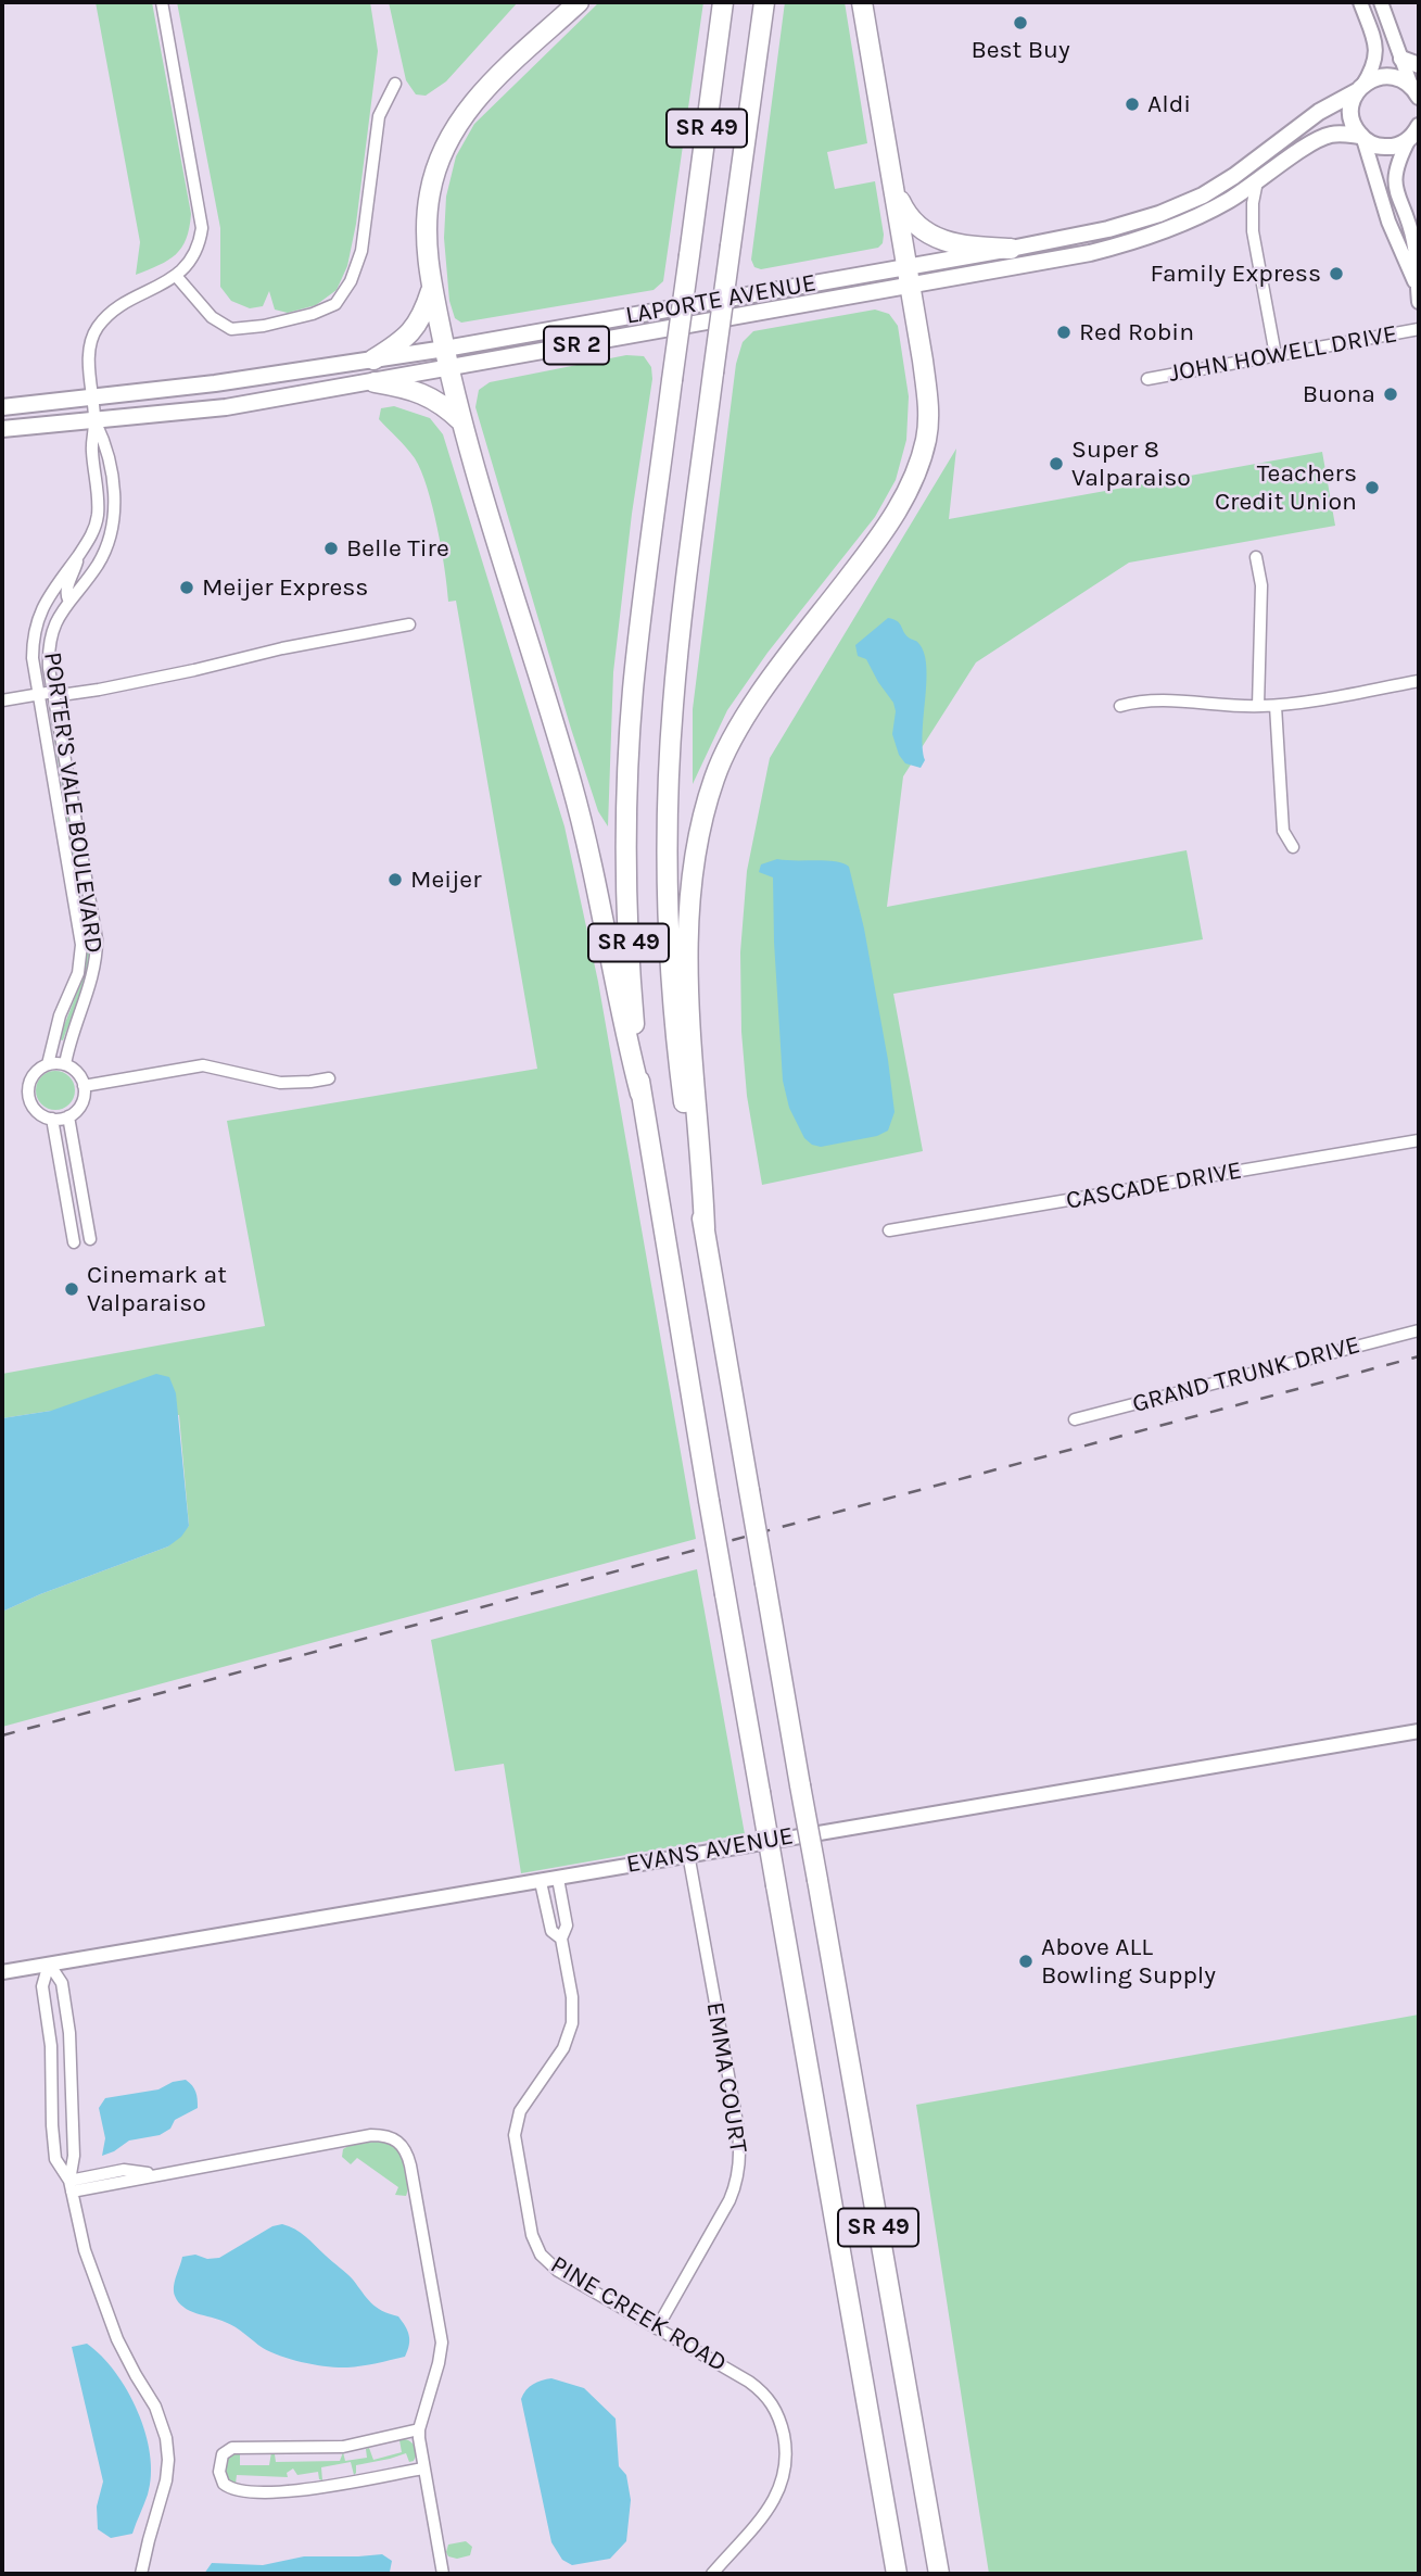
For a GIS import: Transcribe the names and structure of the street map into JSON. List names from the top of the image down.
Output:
{
  "streets": {
    "highway": ["SR 49"],
    "main road": ["LAPORTE AVENUE", "SR 2"],
    "street": [
      "JOHN HOWELL DRIVE",
      "PORTER'S VALE BOULEVARD",
      "CASCADE DRIVE",
      "GRAND TRUNK DRIVE",
      "EVANS AVENUE",
      "EMMA COURT",
      "PINE CREEK ROAD"
    ]
  },
  "crossings": [
    ["LAPORTE AVENUE", "PORTER'S VALE BOULEVARD"],
    ["EVANS AVENUE", "EMMA COURT"],
    ["EVANS AVENUE", "PINE CREEK ROAD"],
    ["EMMA COURT", "PINE CREEK ROAD"]
  ],
  "places": [
    "Best Buy",
    "Aldi",
    "Family Express",
    "Red Robin",
    "Buona",
    "Super 8 Valparaiso",
    "Teachers Credit Union",
    "Belle Tire",
    "Meijer Express",
    "Meijer",
    "Cinemark at Valparaiso",
    "Above ALL Bowling Supply"
  ]
}
